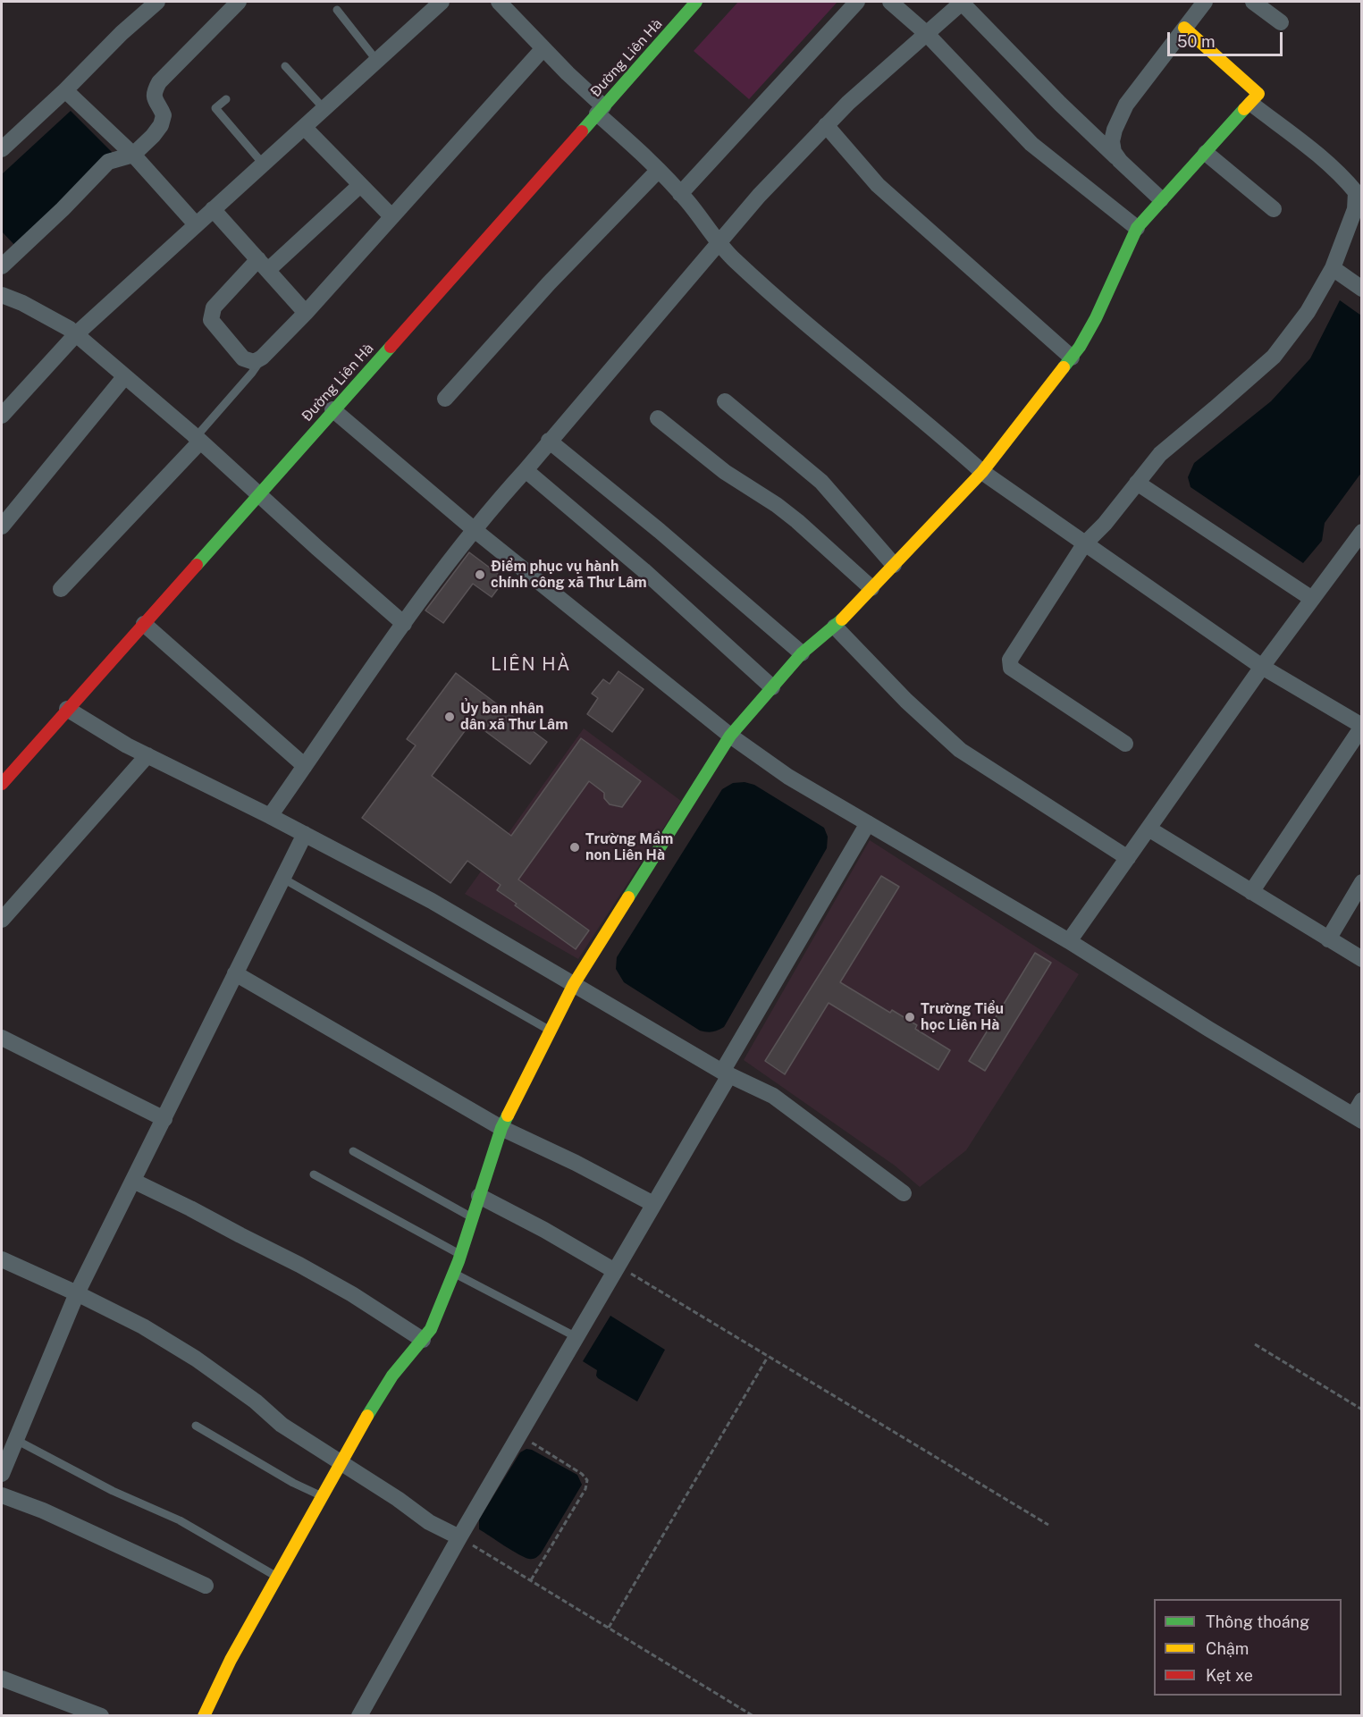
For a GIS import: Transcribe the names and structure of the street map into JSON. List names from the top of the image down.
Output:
{
  "streets": {
    "street": ["Đường Liên Hà"]
  },
  "districts": ["LIÊN HÀ"],
  "places": [
    "Điểm phục vụ hành chính công xã Thư Lâm",
    "Ủy ban nhân dân xã Thư Lâm",
    "Trường Mầm non Liên Hà",
    "Trường Tiểu học Liên Hà"
  ],
  "legend": ["Thông thoáng", "Chậm", "Kẹt xe"],
  "scale_bar": "50 m"
}
